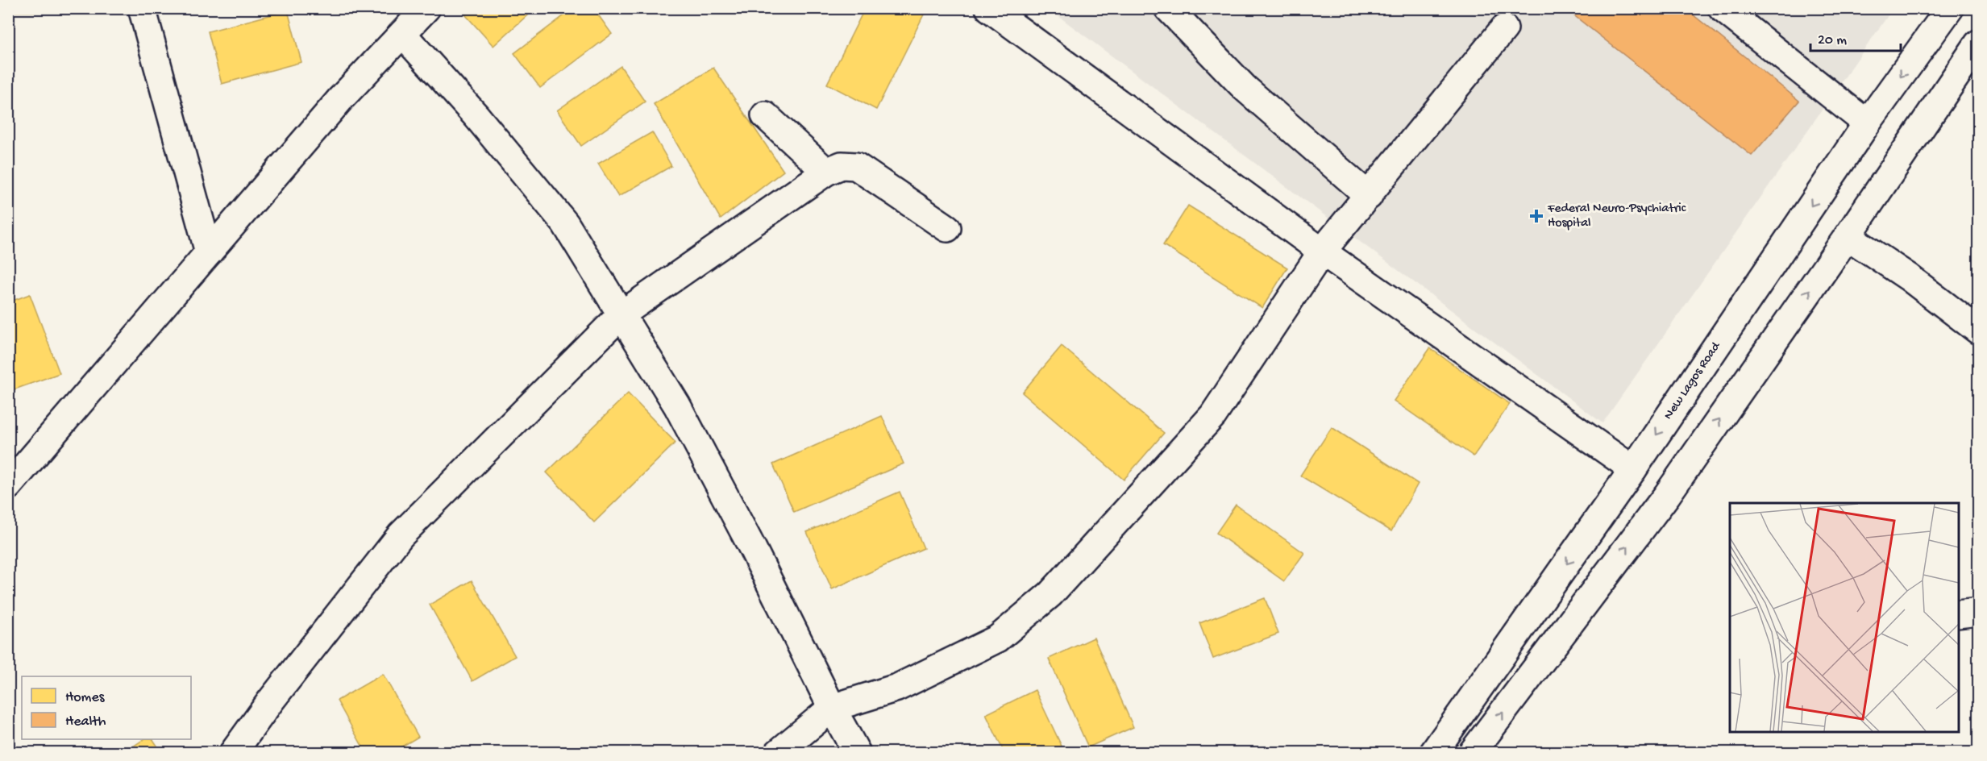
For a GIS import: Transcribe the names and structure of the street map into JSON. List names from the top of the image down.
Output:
{
  "streets": {
    "street": ["New Lagos Road"]
  },
  "places": {
    "health": ["Federal Neuro-Psychiatric Hospital"]
  },
  "legend": ["Homes", "Health"],
  "scale_bar": "20 m"
}
